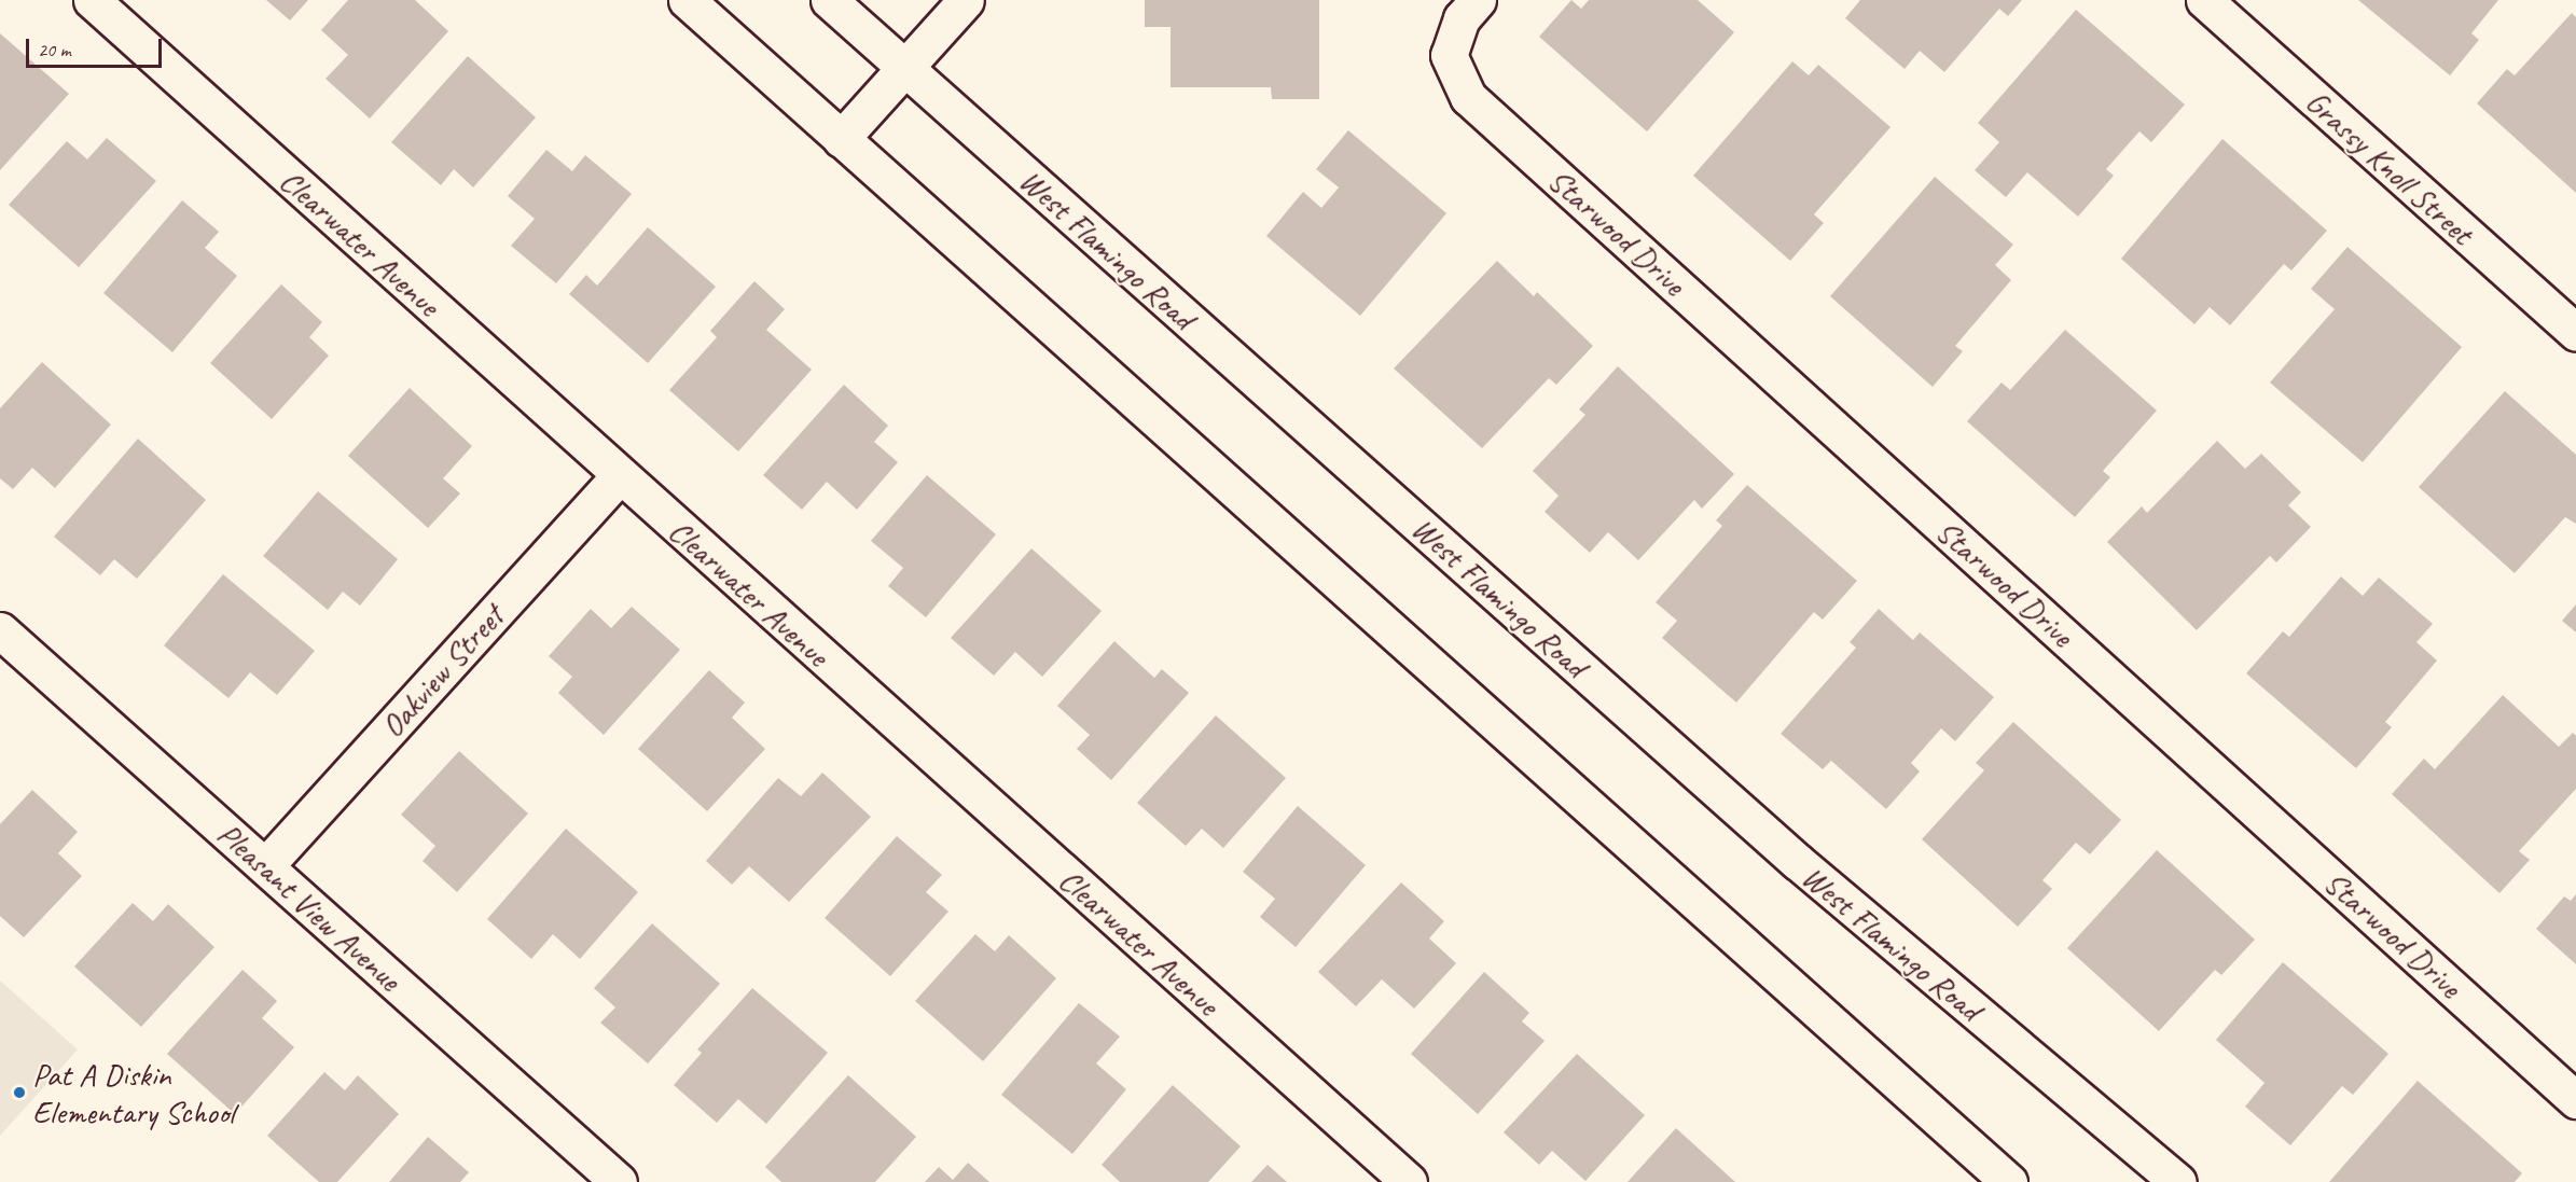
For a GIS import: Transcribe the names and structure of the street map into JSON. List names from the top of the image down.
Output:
{
  "streets": {
    "street": [
      "Grassy Knoll Street",
      "Starwood Drive",
      "Clearwater Avenue",
      "West Flamingo Road",
      "Oakview Street",
      "Pleasant View Avenue"
    ]
  },
  "crossings": [
    ["Clearwater Avenue", "Oakview Street"],
    ["Oakview Street", "Pleasant View Avenue"]
  ],
  "places": ["Pat A Diskin Elementary School"],
  "scale_bar": "20 m"
}
